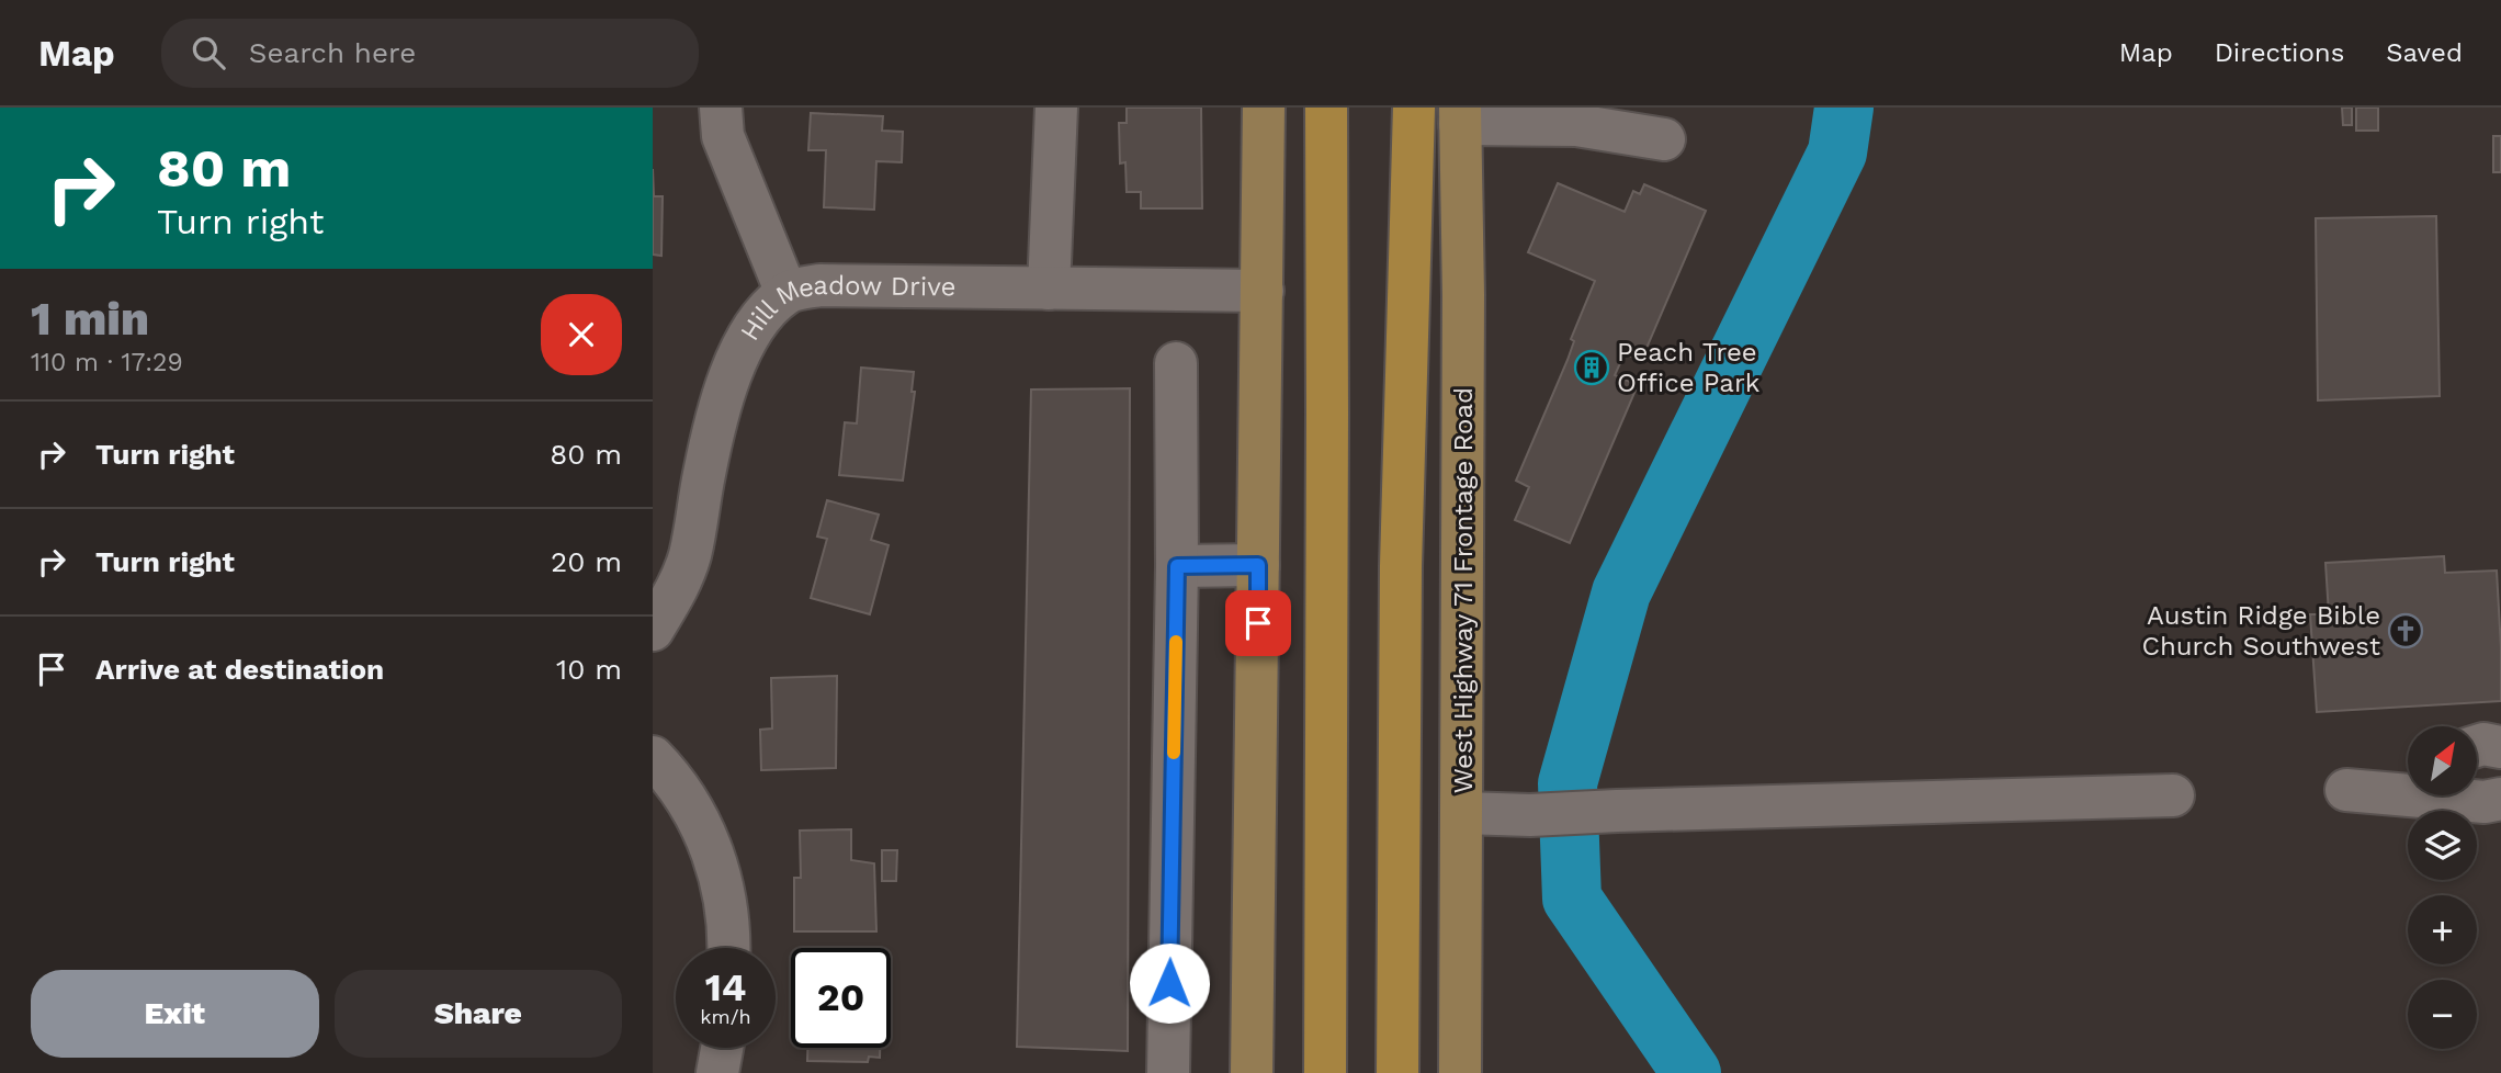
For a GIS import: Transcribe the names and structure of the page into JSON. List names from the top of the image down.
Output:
{
  "streets": {
    "main road": ["West Highway 71 Frontage Road"],
    "street": ["Hill Meadow Drive"]
  },
  "places": {
    "building": ["Peach Tree Office Park"],
    "church": ["Austin Ridge Bible Church Southwest"]
  },
  "north": "top right",
  "page": {
    "header": "Map",
    "search": "Search here",
    "nav": ["Map", "Directions", "Saved"],
    "turn": ["80 m", "Turn right"],
    "heading": ["1 min", "110 m · 17:29"],
    "list": [
      {
        "name": "Turn right",
        "value": "80 m"
      },
      {
        "name": "Turn right",
        "value": "20 m"
      },
      {
        "name": "Arrive at destination",
        "value": "10 m"
      }
    ],
    "map_buttons": ["+", "−"],
    "speed": "14 km/h",
    "limit": "20",
    "buttons": ["Exit", "Share"]
  }
}
